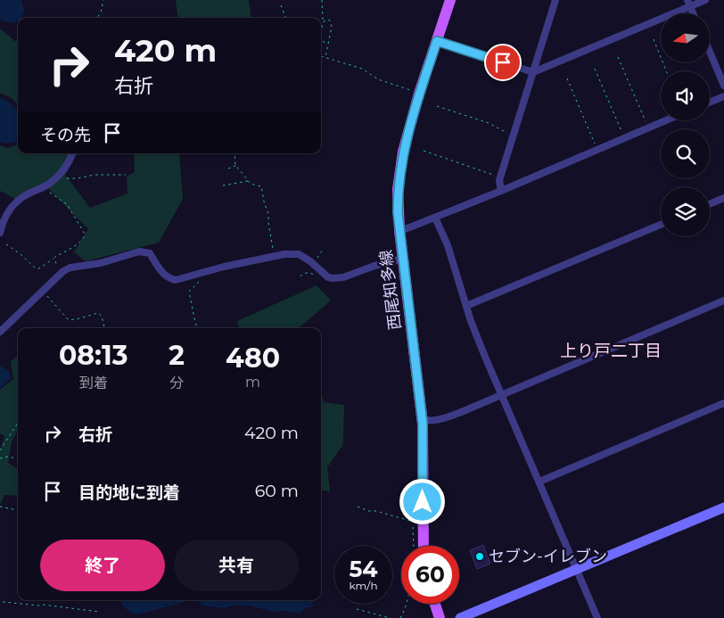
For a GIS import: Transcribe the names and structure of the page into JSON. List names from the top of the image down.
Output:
{
  "streets": {
    "main road": ["西尾知多線"]
  },
  "districts": ["上り戸二丁目"],
  "places": ["セブン-イレブン"],
  "north": "left",
  "page": {
    "turn": ["420 m", "右折"],
    "then": "その先",
    "eta": [
      "08:13",
      "到着",
      "2",
      "分",
      "480",
      "m"
    ],
    "list": [
      {
        "name": "右折",
        "value": "420 m"
      },
      {
        "name": "目的地に到着",
        "value": "60 m"
      }
    ],
    "buttons": ["終了", "共有"],
    "speed": "54 km/h",
    "limit": "60"
  }
}
